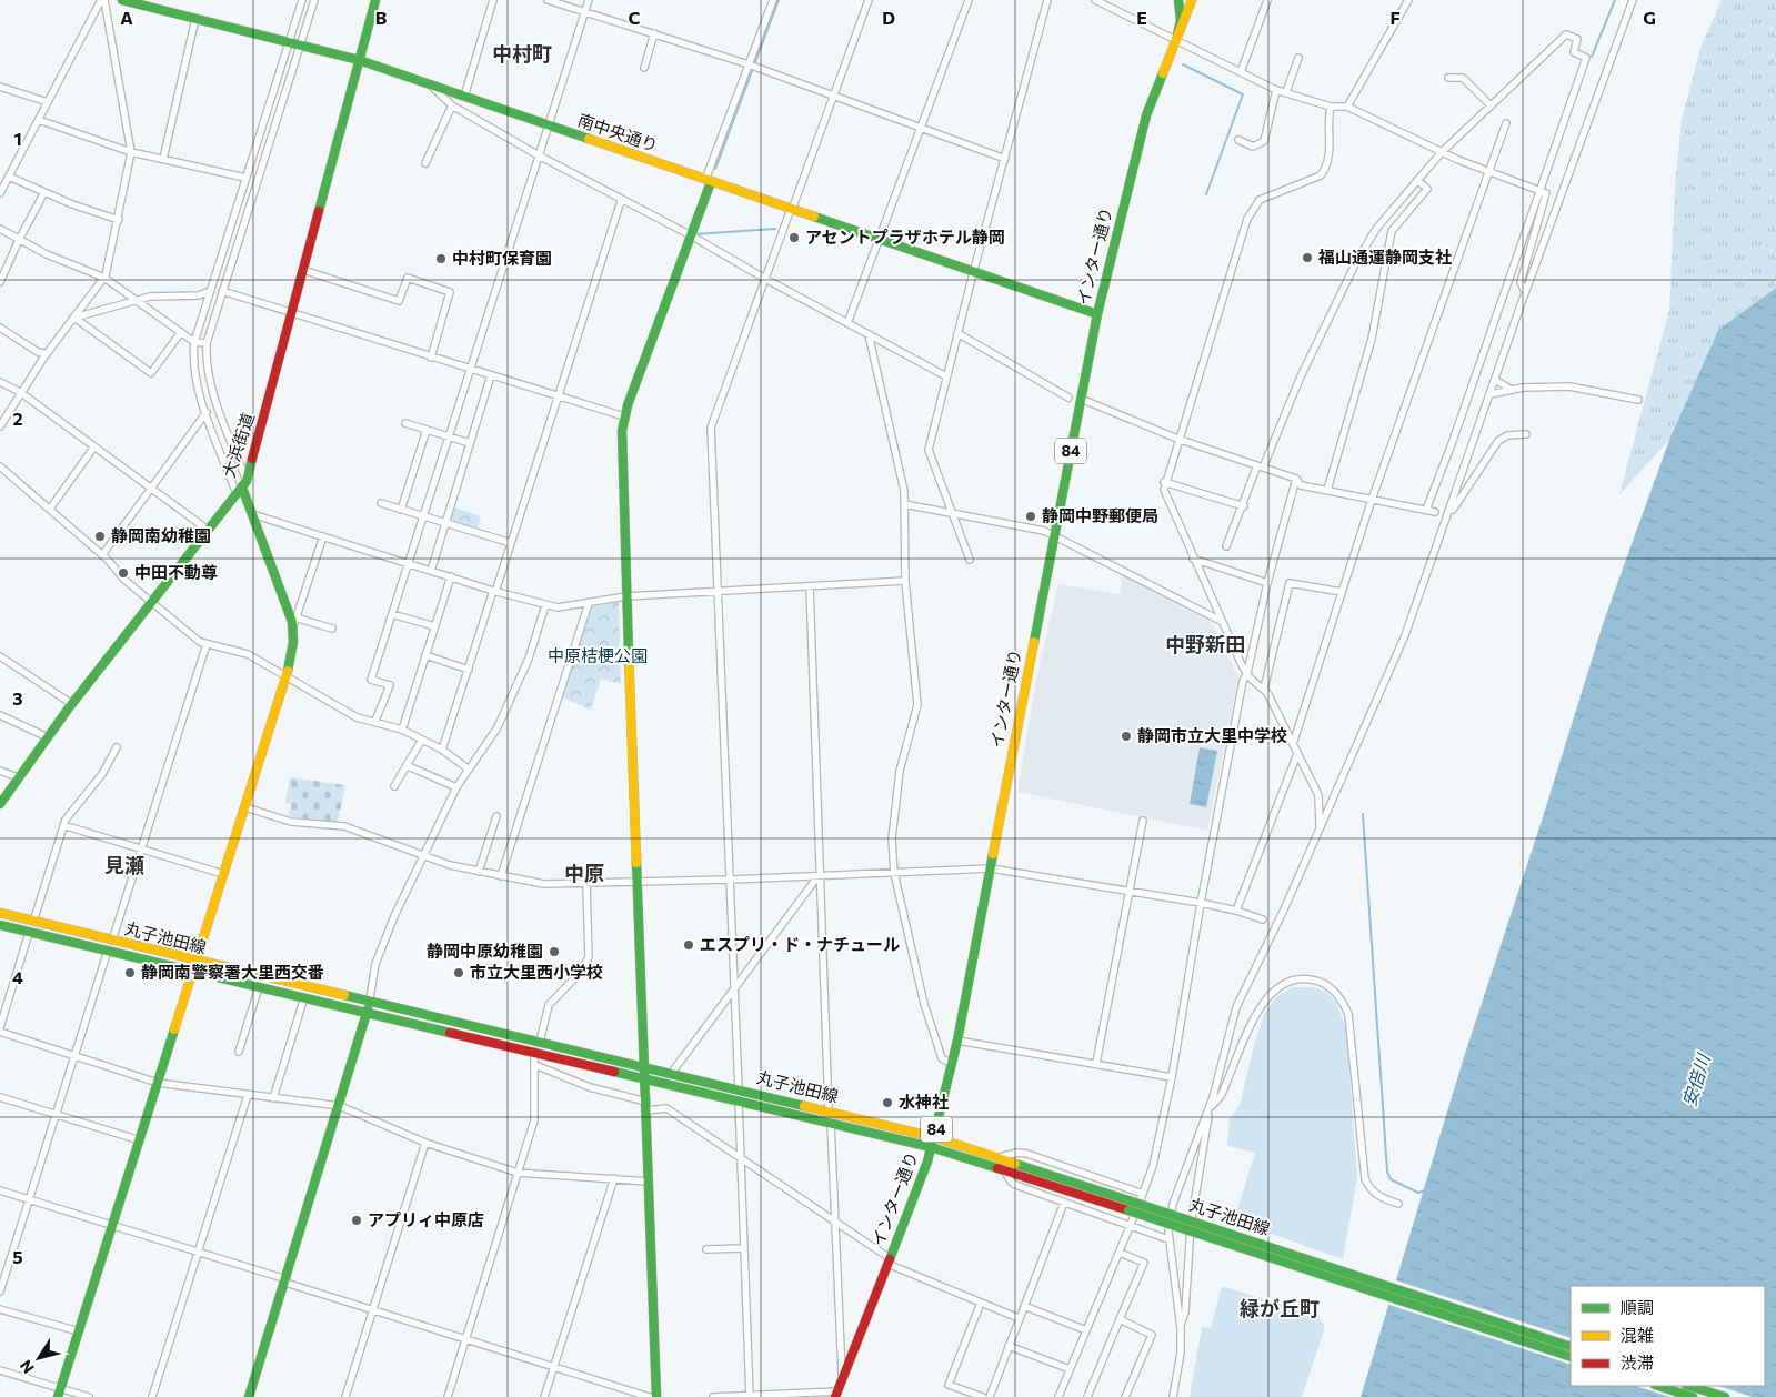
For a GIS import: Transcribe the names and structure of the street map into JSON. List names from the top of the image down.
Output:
{
  "streets": {
    "main road": [
      "南中央通り",
      "インター通り",
      "大浜街道",
      "84",
      "丸子池田線"
    ]
  },
  "crossings": [
    ["南中央通り", "インター通り"],
    ["南中央通り", "大浜街道"],
    ["インター通り", "丸子池田線"]
  ],
  "districts": [
    "中村町",
    "中野新田",
    "見瀬",
    "中原",
    "緑が丘町"
  ],
  "water": ["安倍川"],
  "parks": ["中原桔梗公園"],
  "places": [
    "アセントプラザホテル静岡",
    "福山通運静岡支社",
    "中村町保育園",
    "静岡中野郵便局",
    "静岡南幼稚園",
    "中田不動尊",
    "静岡市立大里中学校",
    "エスプリ・ド・ナチュール",
    "静岡中原幼稚園",
    "静岡南警察署大里西交番",
    "市立大里西小学校",
    "水神社",
    "アプリィ中原店"
  ],
  "legend": ["順調", "混雑", "渋滞"],
  "north": "bottom left",
  "grid": {
    "columns": [
      "A",
      "B",
      "C",
      "D",
      "E",
      "F",
      "G"
    ],
    "rows": [
      "1",
      "2",
      "3",
      "4",
      "5"
    ]
  }
}
